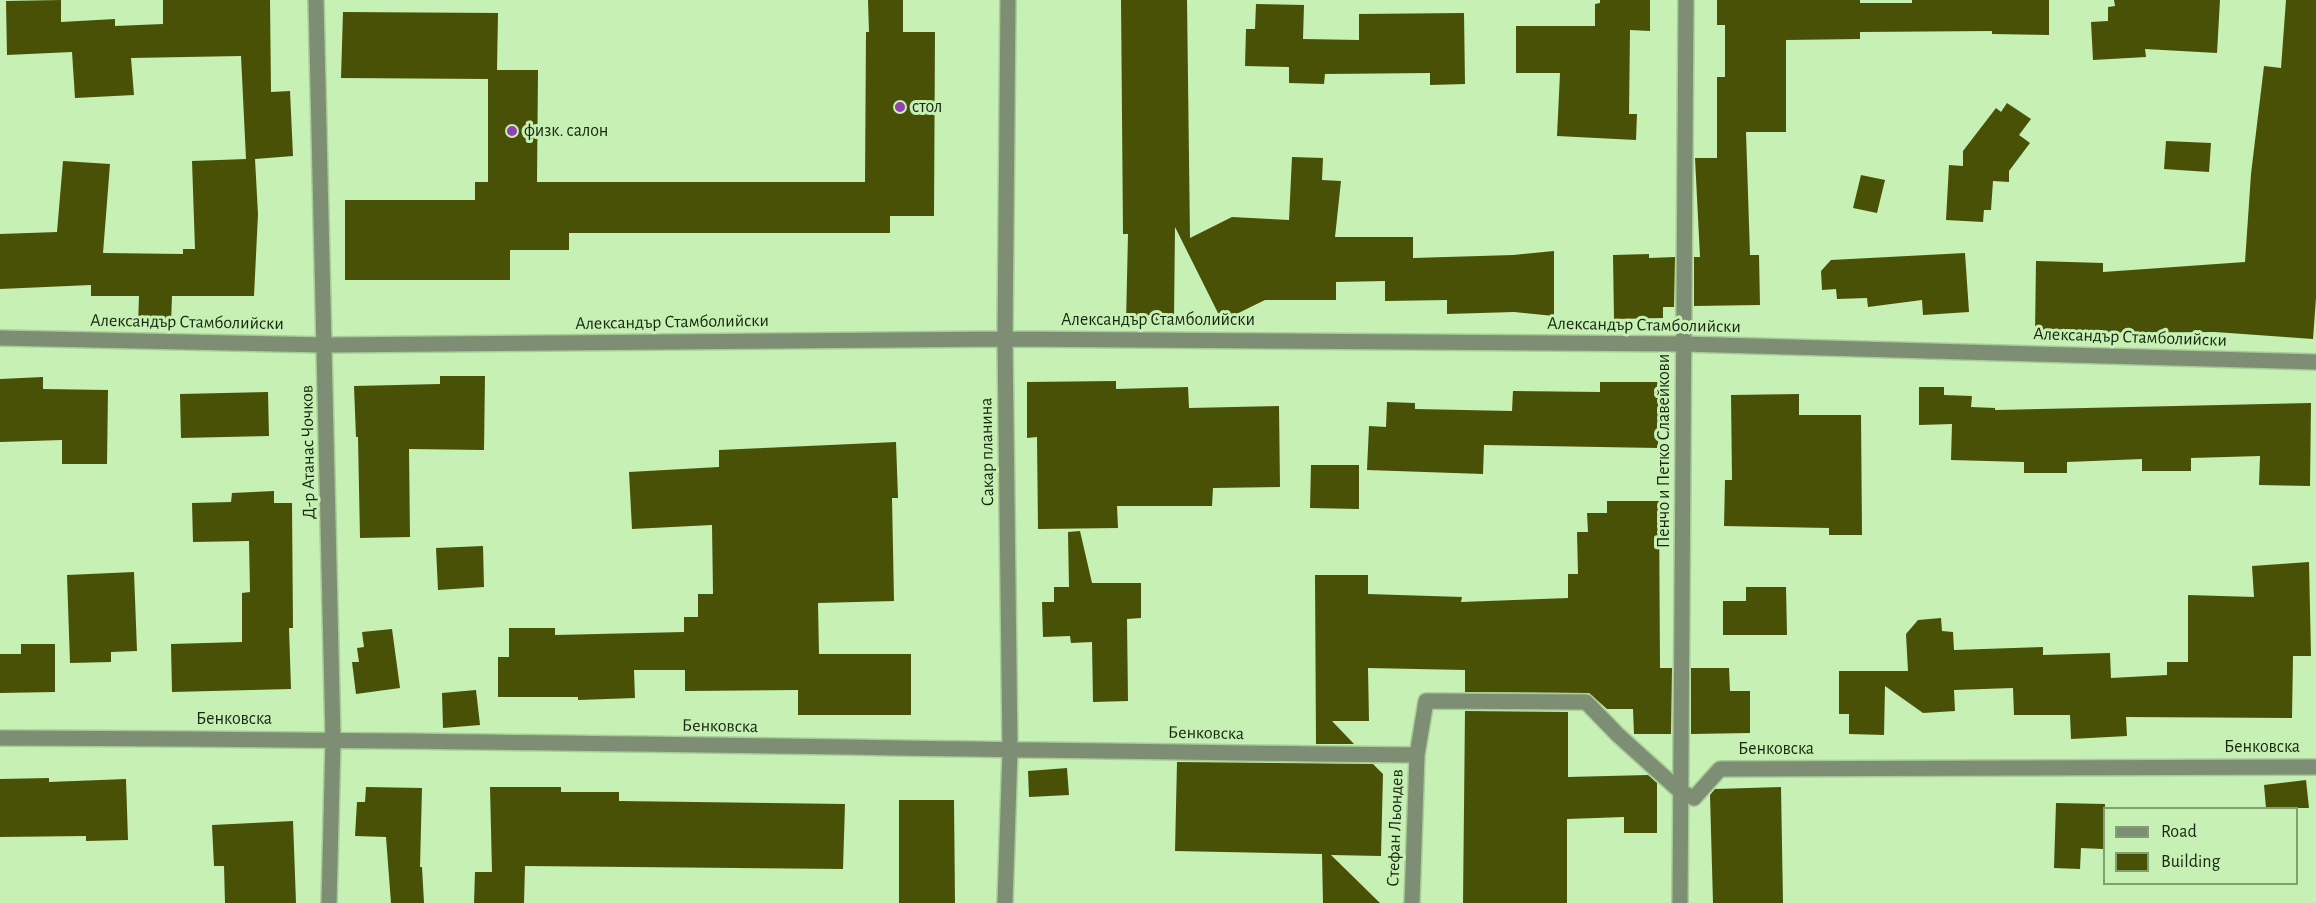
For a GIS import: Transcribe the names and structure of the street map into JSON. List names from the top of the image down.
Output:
{
  "streets": {
    "street": [
      "Александър Стамболийски",
      "Пенчо и Петко Славейкови",
      "Д-р Атанас Чочков",
      "Сакар планина",
      "Бенковска",
      "Стефан Льондев"
    ]
  },
  "crossings": [
    ["Александър Стамболийски", "Пенчо и Петко Славейкови"],
    ["Александър Стамболийски", "Д-р Атанас Чочков"],
    ["Александър Стамболийски", "Сакар планина"],
    ["Пенчо и Петко Славейкови", "Бенковска"],
    ["Д-р Атанас Чочков", "Бенковска"],
    ["Сакар планина", "Бенковска"],
    ["Бенковска", "Стефан Льондев"]
  ],
  "places": ["стол", "физк. салон"],
  "legend": ["Road", "Building"]
}
